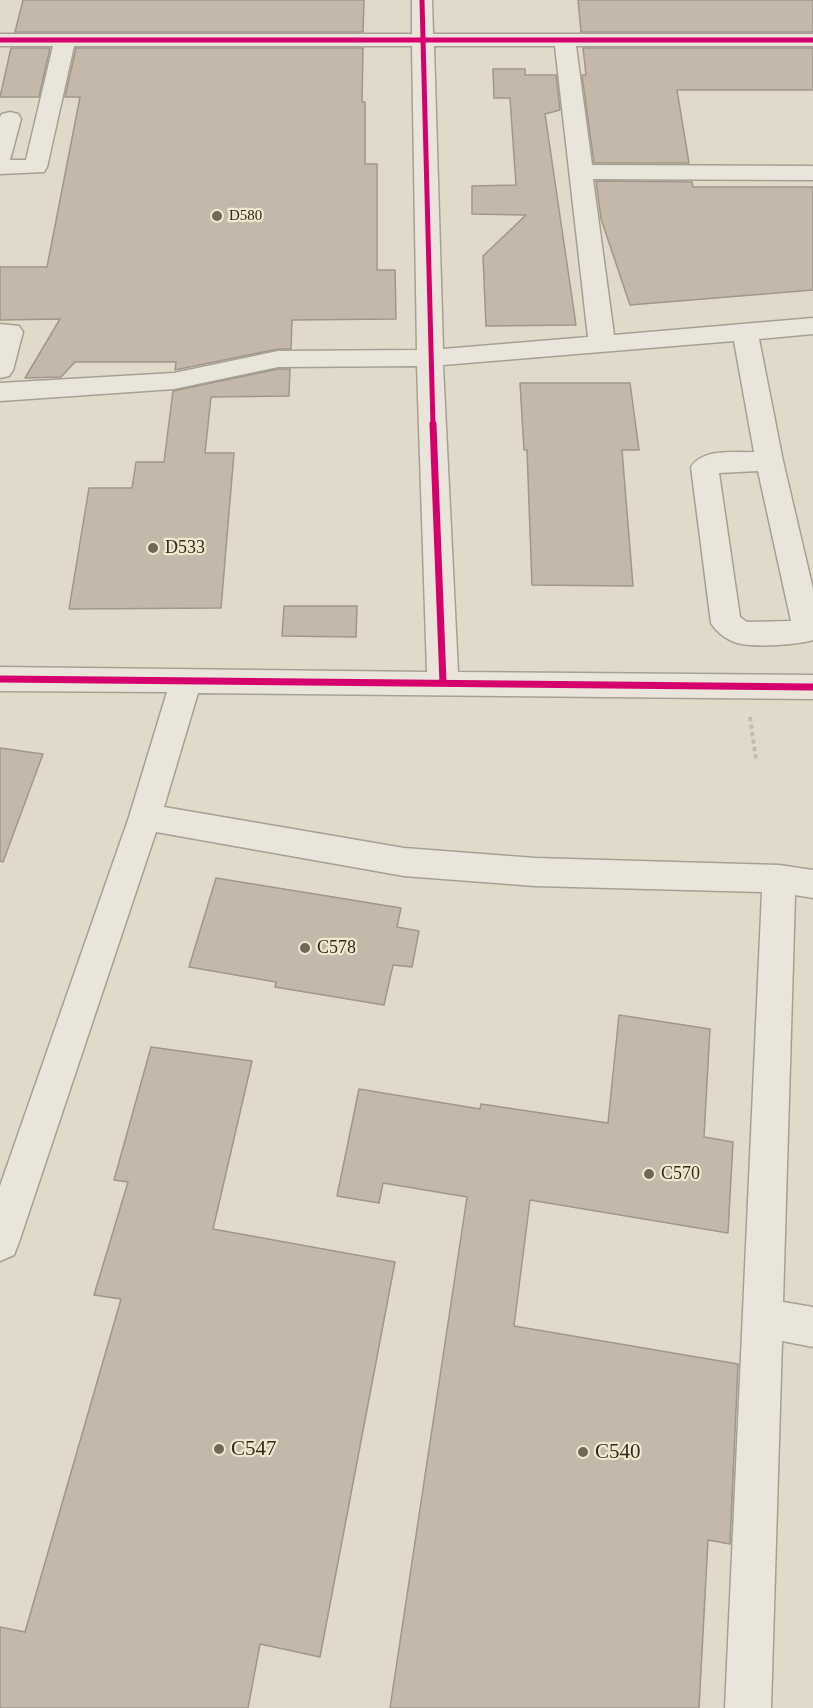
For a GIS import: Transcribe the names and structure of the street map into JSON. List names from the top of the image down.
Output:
{
  "places": [
    "D580",
    "D533",
    "C578",
    "C570",
    "C547",
    "C540"
  ]
}
